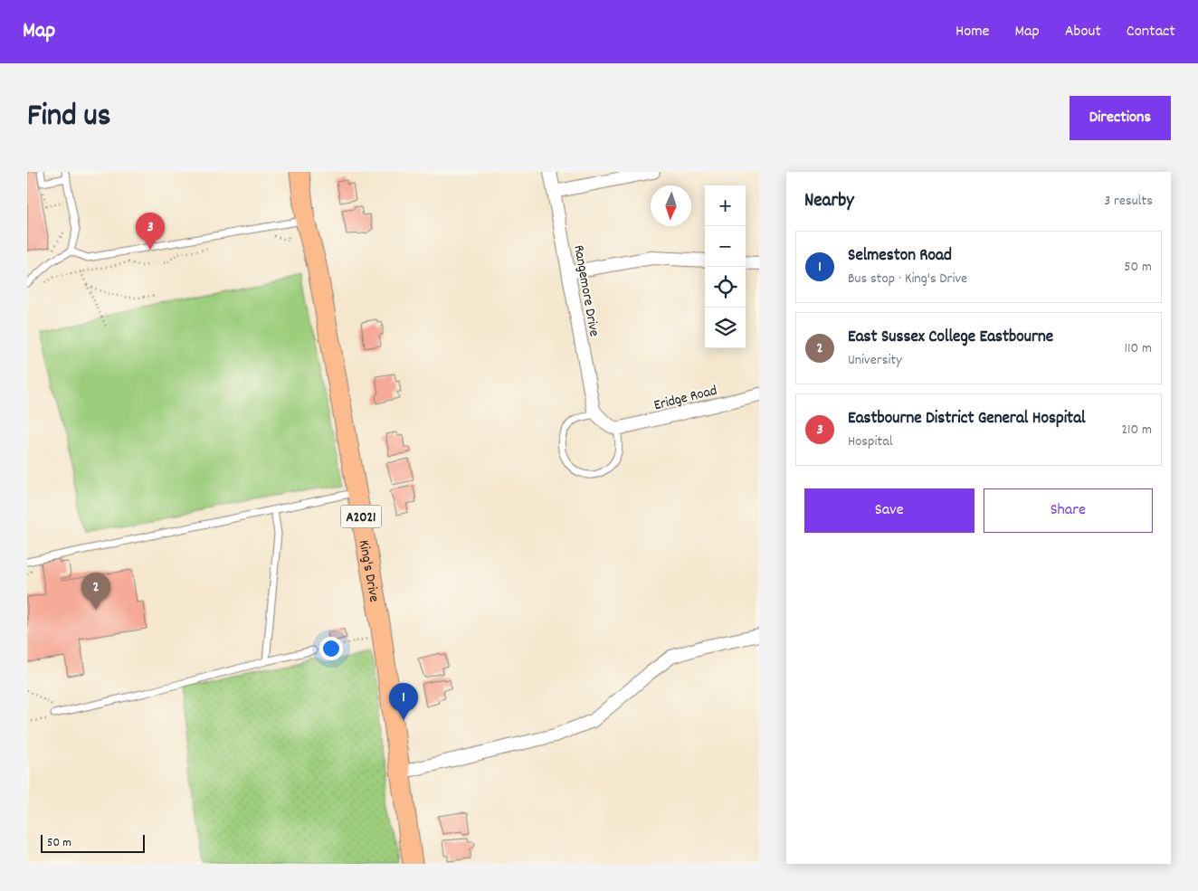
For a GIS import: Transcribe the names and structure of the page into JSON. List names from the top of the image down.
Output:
{
  "streets": {
    "main road": ["A2021", "King's Drive"],
    "street": ["Rangemore Drive", "Eridge Road"]
  },
  "crossings": [
    ["Rangemore Drive", "Eridge Road"]
  ],
  "scale_bar": "50 m",
  "north": "bottom",
  "page": {
    "header": "Map",
    "nav": [
      "Home",
      "Map",
      "About",
      "Contact"
    ],
    "title": "Find us",
    "buttons": [
      "Directions",
      ["Save", "Share"]
    ],
    "heading": ["Nearby", "3 results"],
    "map_buttons": ["+", "−"],
    "pins": ["3", "2", "1"],
    "list": [
      {
        "mark": "1",
        "name": "Selmeston Road",
        "note": "Bus stop · King's Drive",
        "value": "50 m"
      },
      {
        "mark": "2",
        "name": "East Sussex College Eastbourne",
        "note": "University",
        "value": "110 m"
      },
      {
        "mark": "3",
        "name": "Eastbourne District General Hospital",
        "note": "Hospital",
        "value": "210 m"
      }
    ],
    "scale": "50 m"
  }
}
